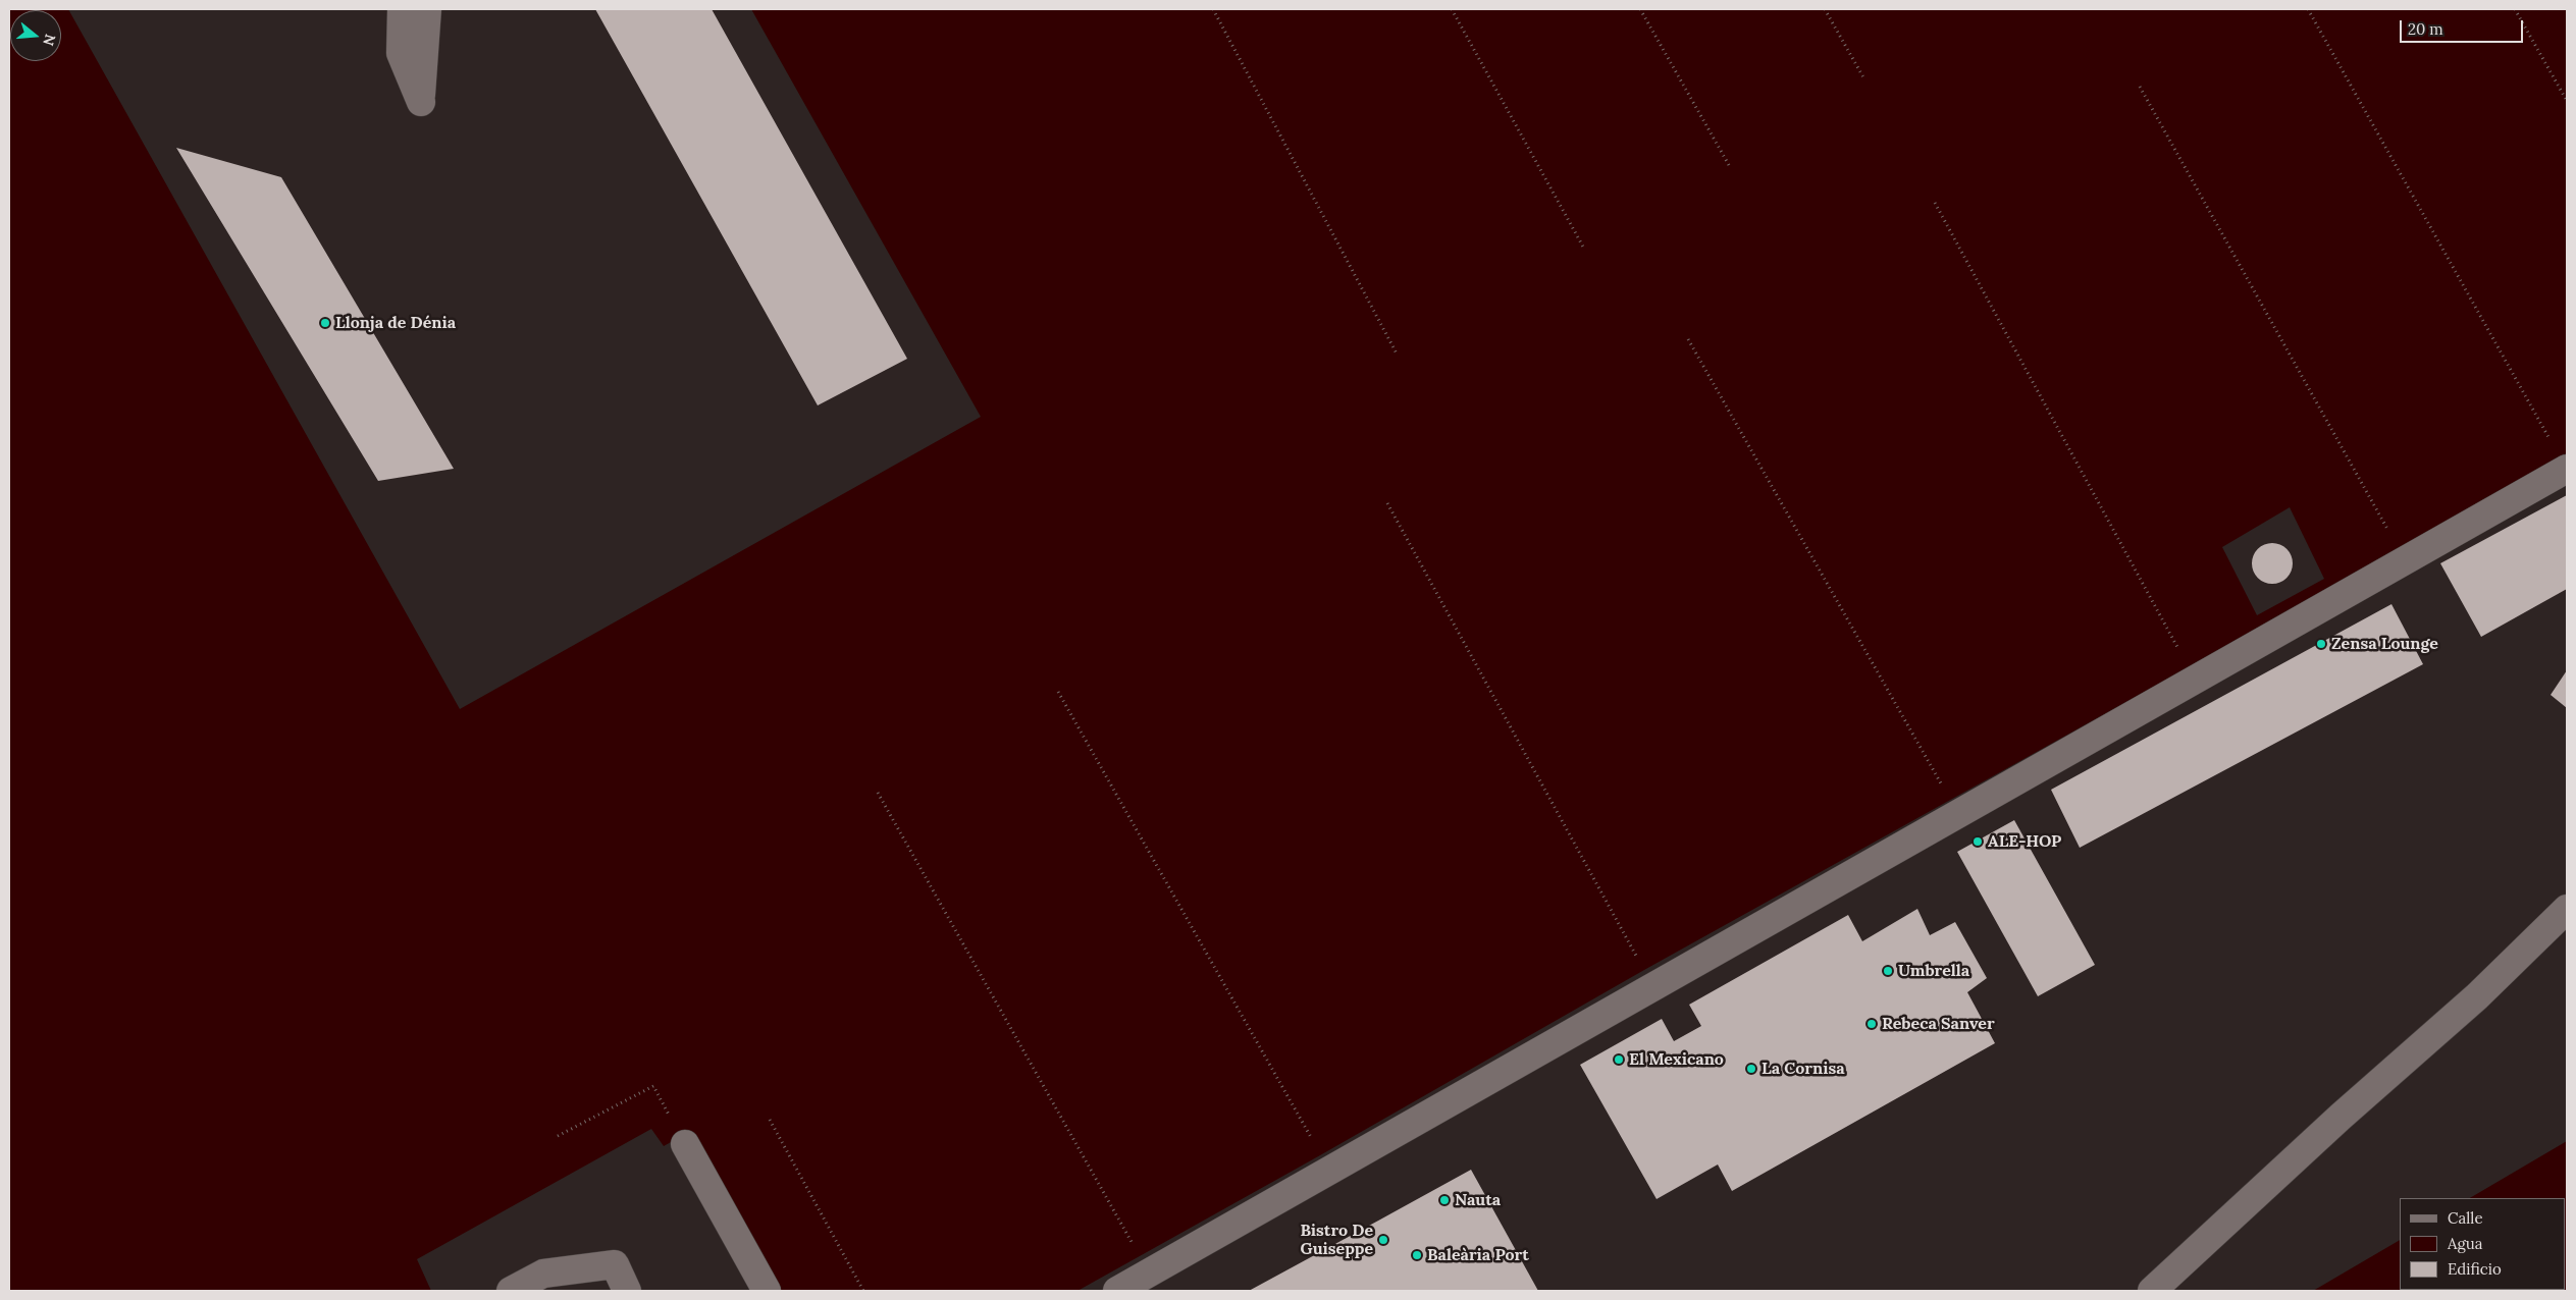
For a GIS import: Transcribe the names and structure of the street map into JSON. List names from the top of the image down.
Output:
{
  "places": [
    "Llonja de Dénia",
    "Zensa Lounge",
    "ALE-HOP",
    "Umbrella",
    "Rebeca Sanver",
    "El Mexicano",
    "La Cornisa",
    "Nauta",
    "Bistro De Guiseppe",
    "Baleària Port"
  ],
  "legend": ["Calle", "Agua", "Edificio"],
  "scale_bar": "20 m",
  "north": "right"
}
